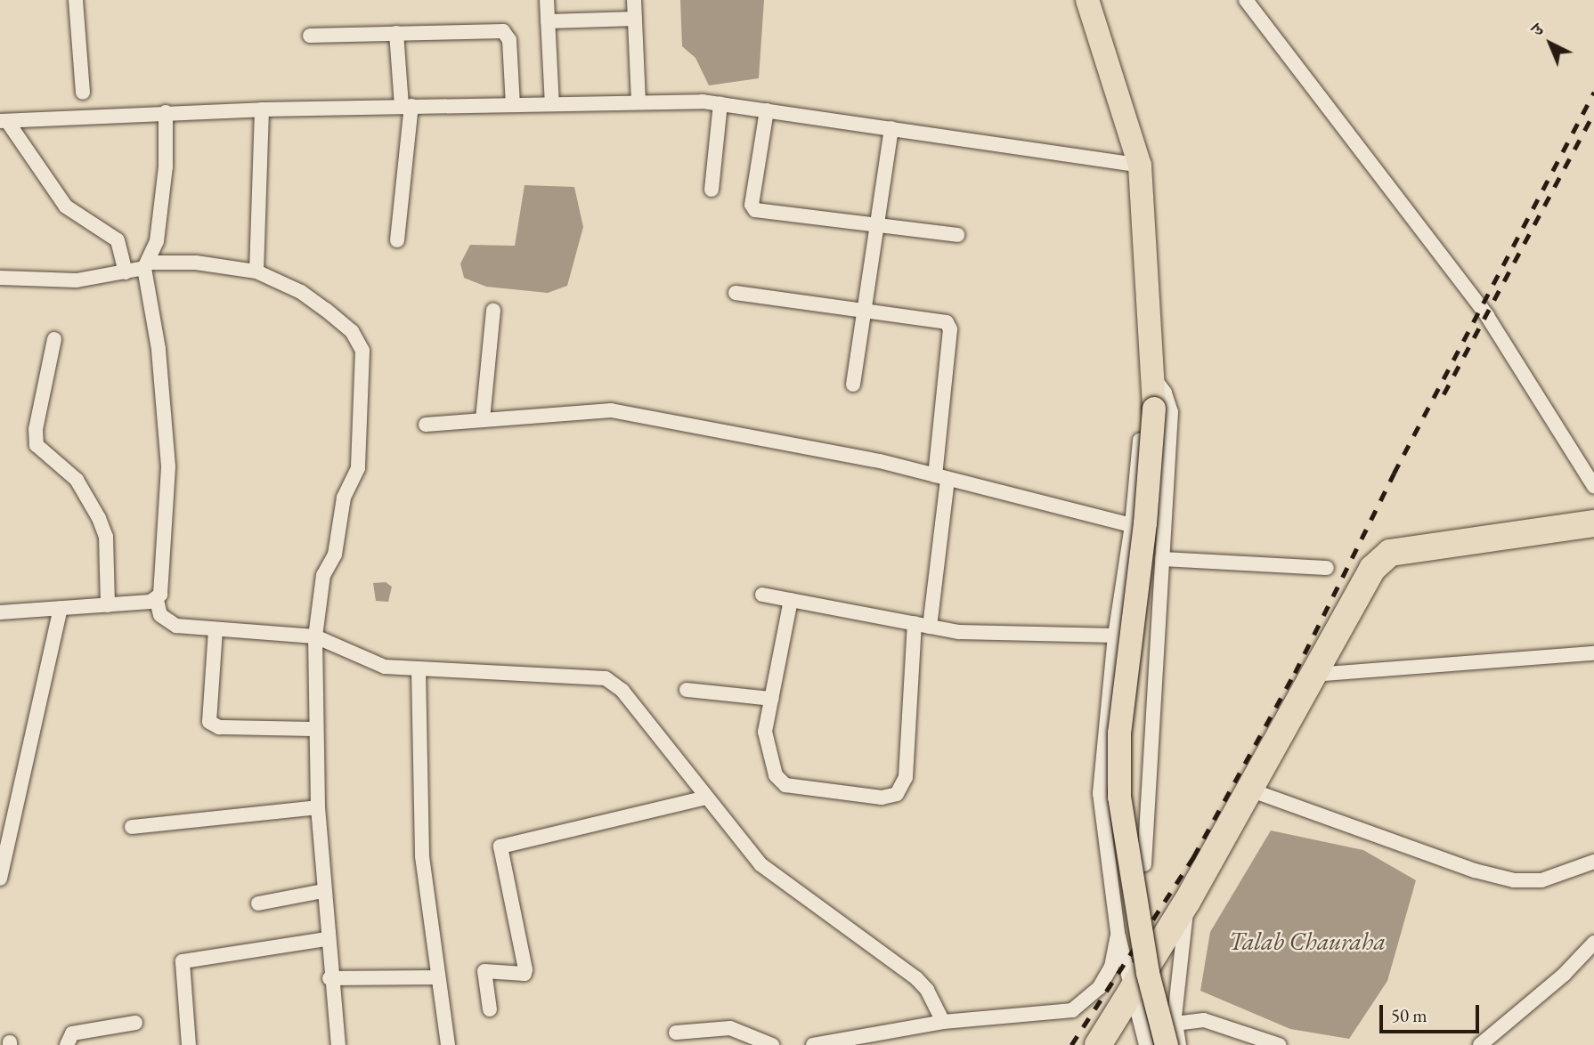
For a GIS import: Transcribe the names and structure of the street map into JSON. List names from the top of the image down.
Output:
{
  "water": ["Talab Chauraha"],
  "scale_bar": "50 m",
  "north": "top left"
}
